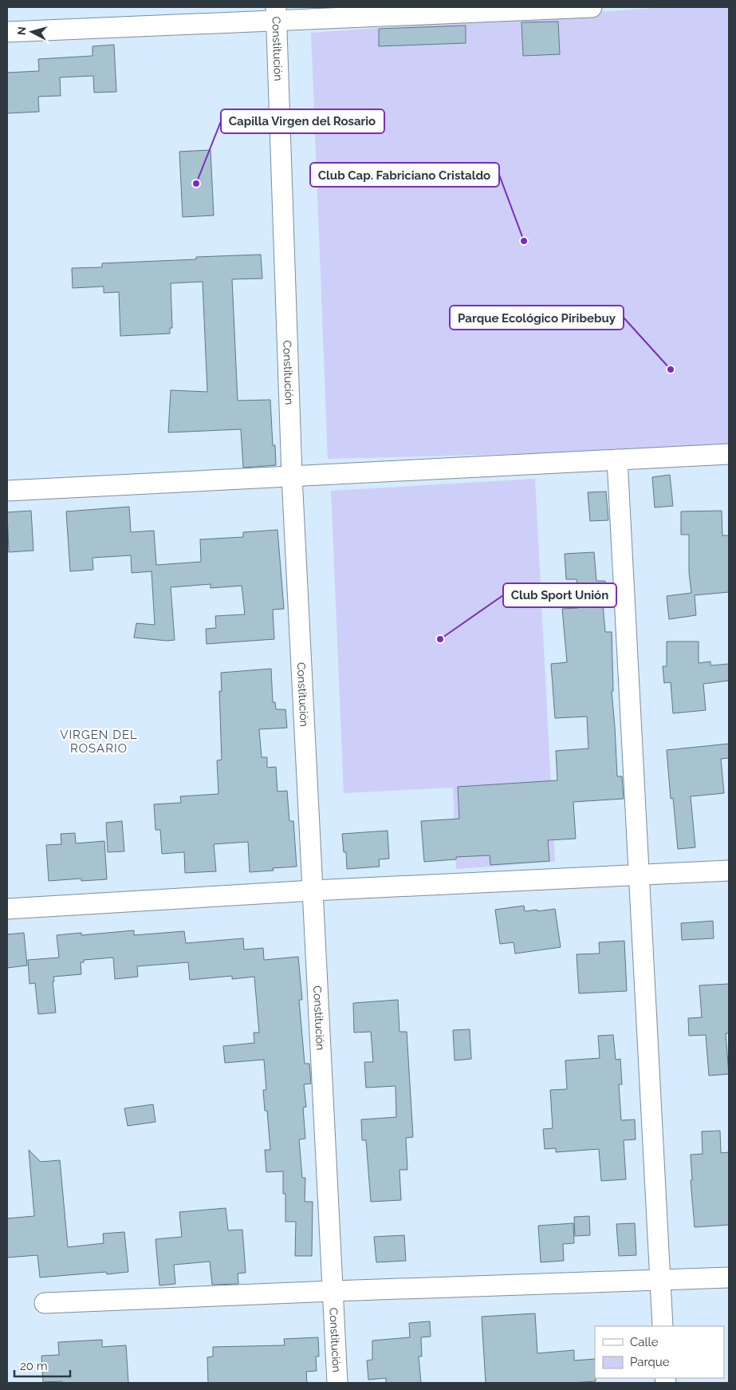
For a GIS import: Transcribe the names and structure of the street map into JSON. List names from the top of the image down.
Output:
{
  "streets": {
    "street": ["Constitución"]
  },
  "districts": ["VIRGEN DEL ROSARIO"],
  "places": [
    "Capilla Virgen del Rosario",
    "Club Cap. Fabriciano Cristaldo",
    "Parque Ecológico Piribebuy",
    "Club Sport Unión"
  ],
  "legend": ["Calle", "Parque"],
  "scale_bar": "20 m",
  "north": "left"
}
